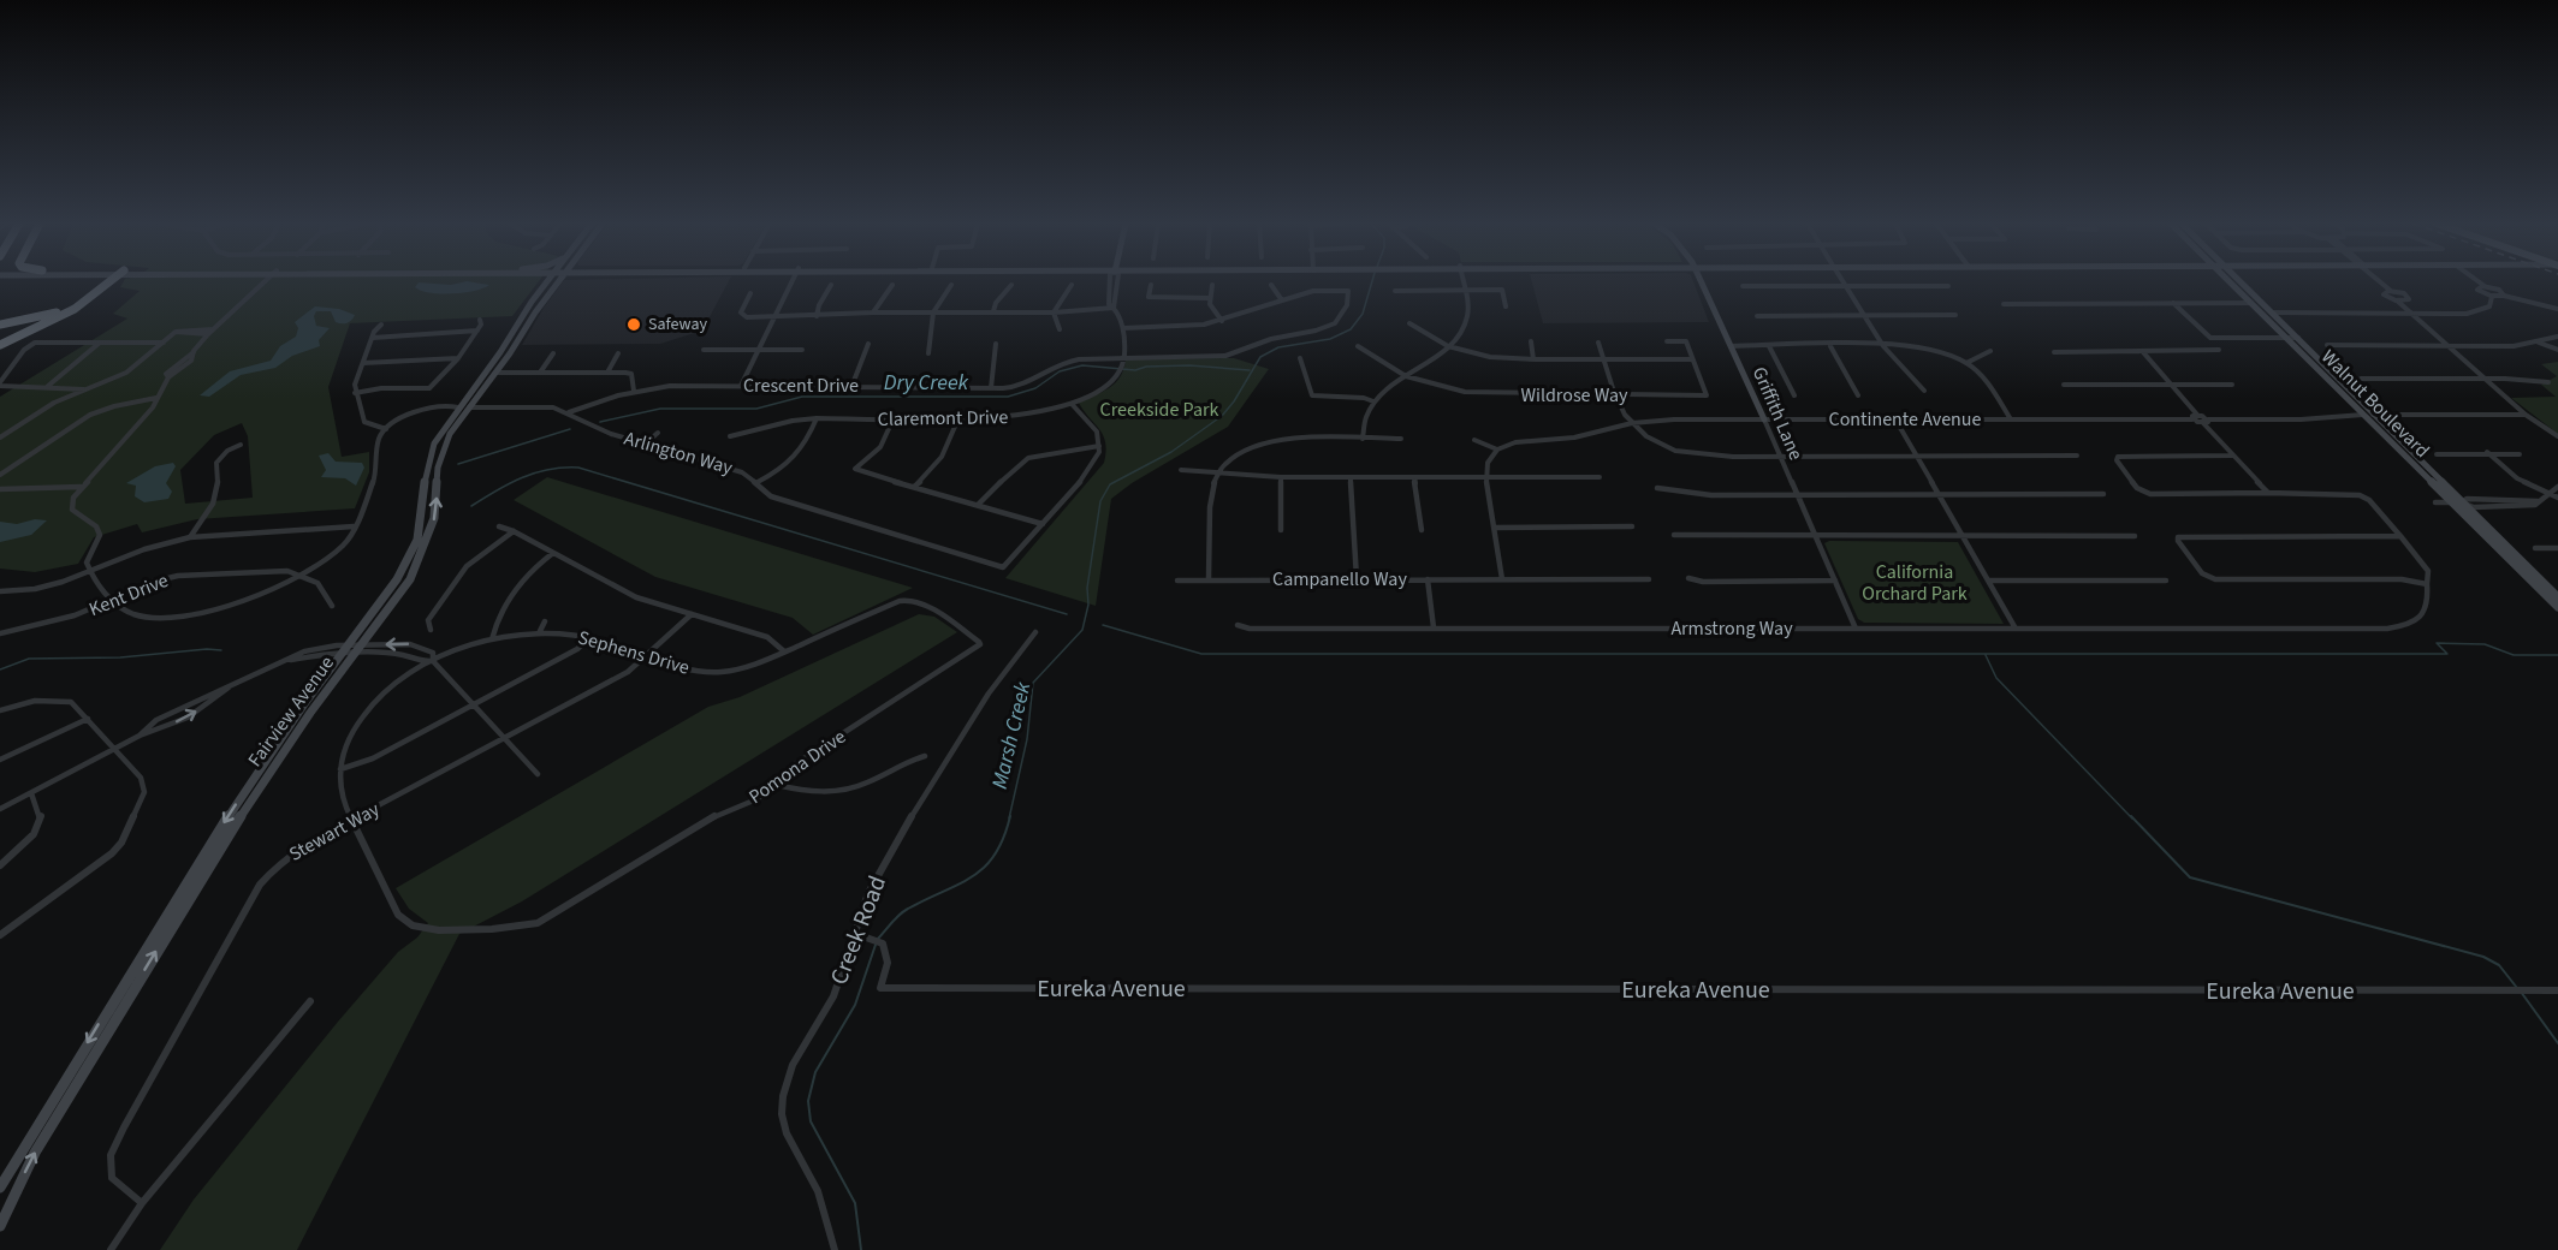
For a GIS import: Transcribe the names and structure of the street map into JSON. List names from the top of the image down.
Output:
{
  "streets": {
    "main road": ["Walnut Boulevard", "Griffith Lane", "Fairview Avenue"],
    "street": [
      "Crescent Drive",
      "Wildrose Way",
      "Claremont Drive",
      "Continente Avenue",
      "Arlington Way",
      "Campanello Way",
      "Kent Drive",
      "Armstrong Way",
      "Sephens Drive",
      "Pomona Drive",
      "Stewart Way",
      "Creek Road",
      "Eureka Avenue"
    ]
  },
  "crossings": [
    ["Crescent Drive", "Claremont Drive"],
    ["Crescent Drive", "Arlington Way"],
    ["Griffith Lane", "Continente Avenue"],
    ["Griffith Lane", "Armstrong Way"],
    ["Arlington Way", "Fairview Avenue"],
    ["Sephens Drive", "Pomona Drive"],
    ["Sephens Drive", "Stewart Way"],
    ["Pomona Drive", "Stewart Way"],
    ["Creek Road", "Eureka Avenue"]
  ],
  "water": ["Dry Creek", "Marsh Creek"],
  "parks": ["Creekside Park", "California Orchard Park"],
  "places": ["Safeway"]
}
